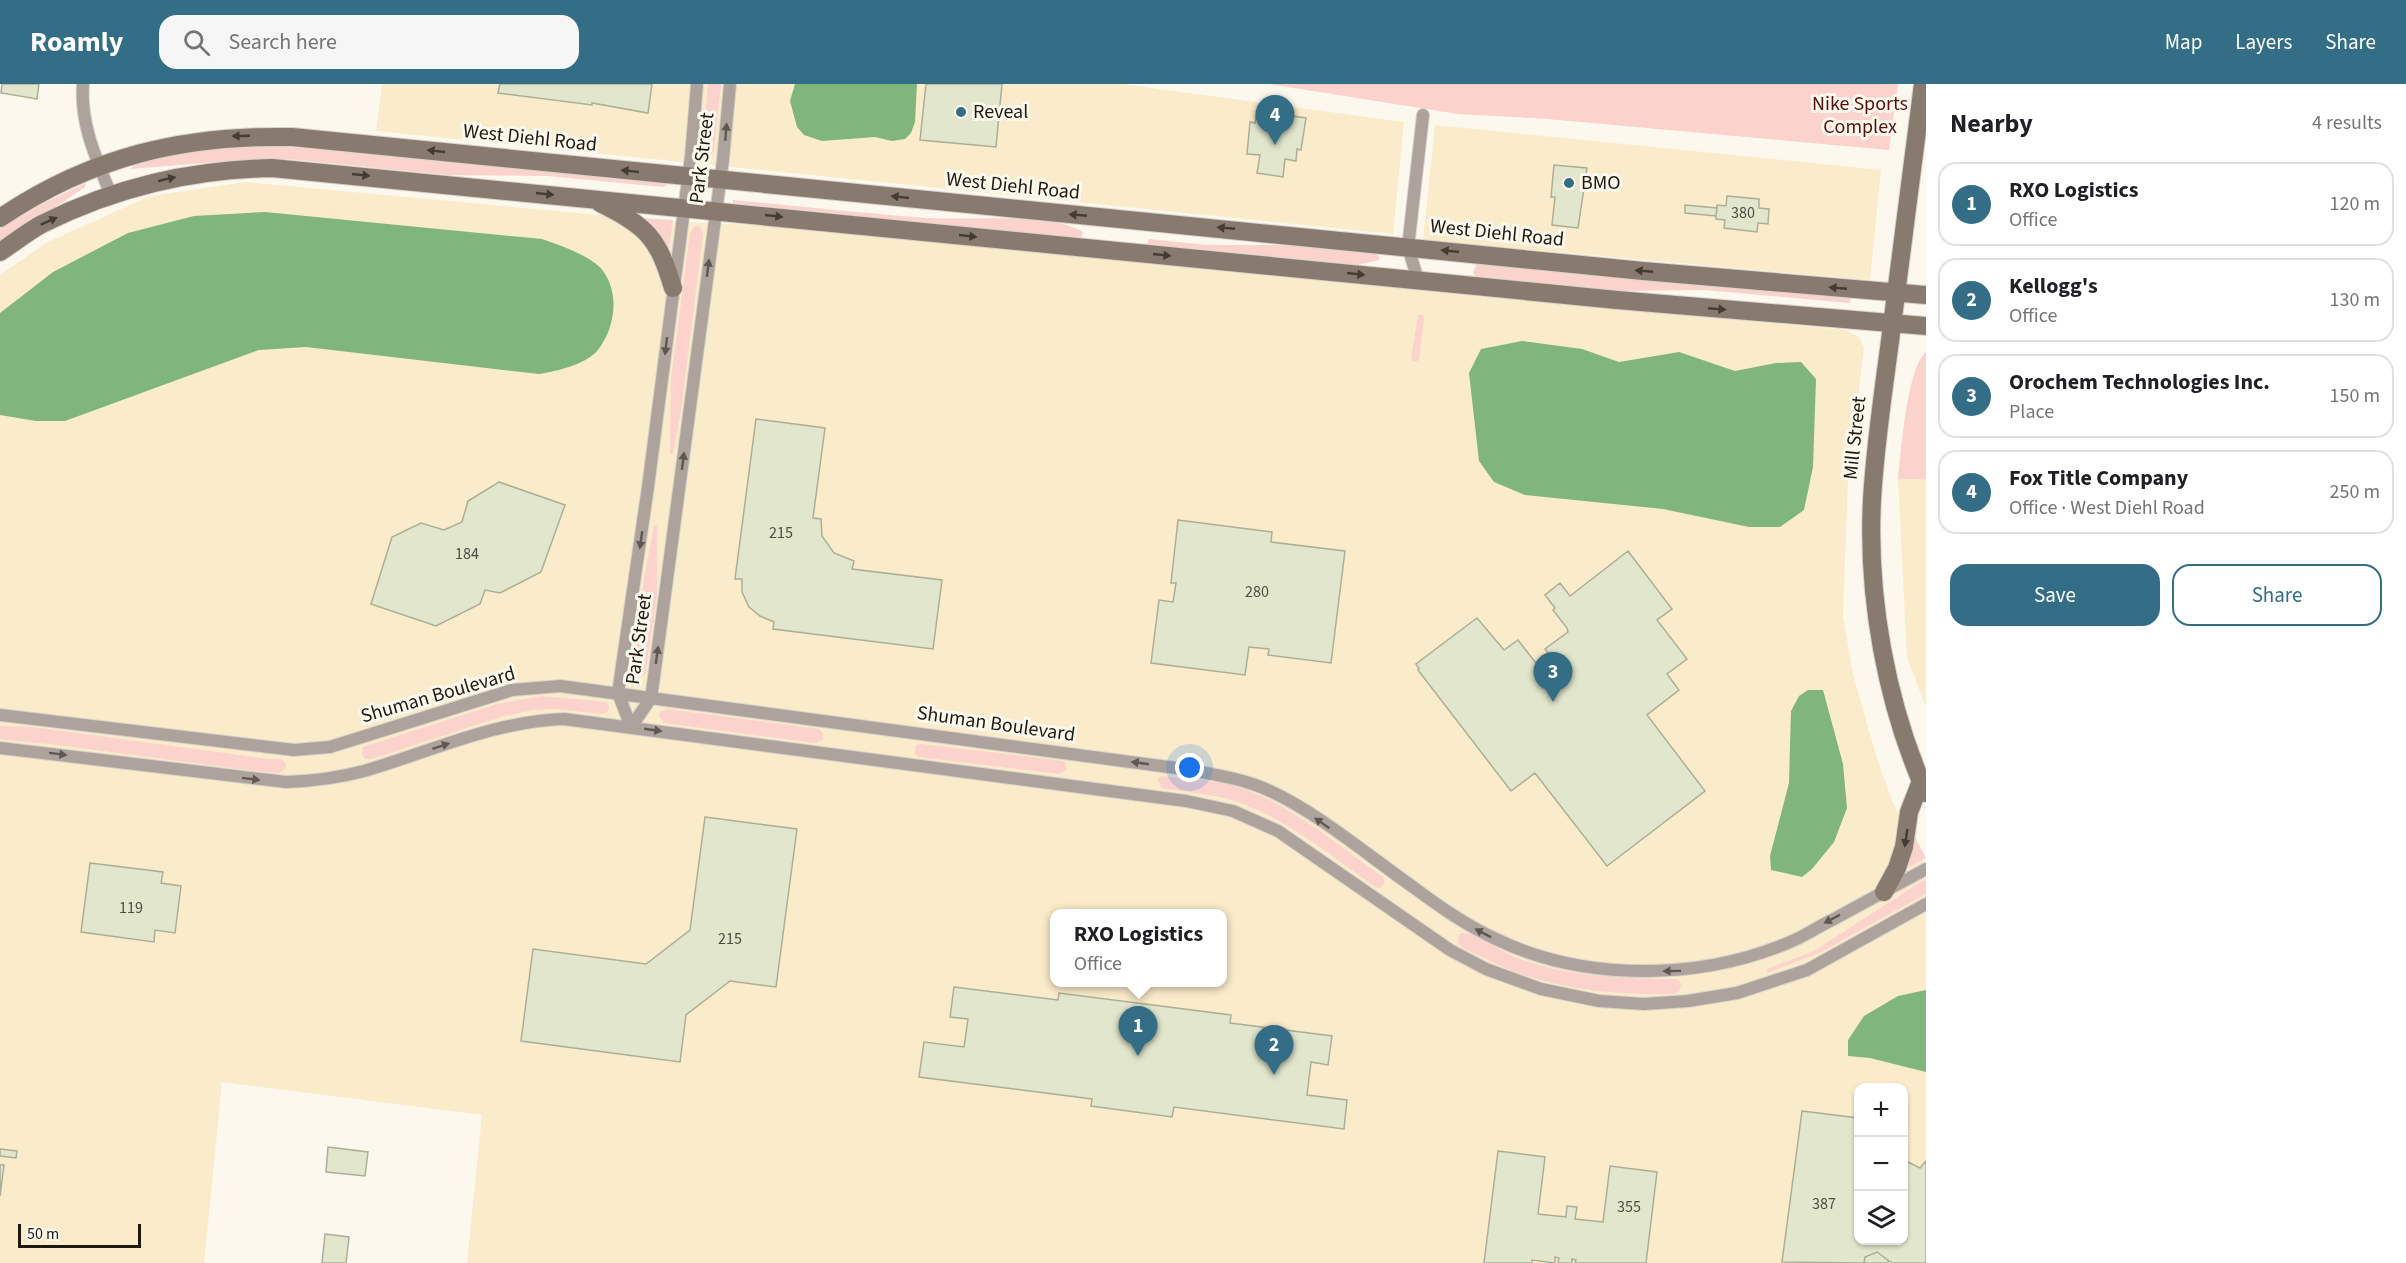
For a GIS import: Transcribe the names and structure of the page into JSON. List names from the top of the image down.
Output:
{
  "streets": {
    "street": [
      "West Diehl Road",
      "Park Street",
      "Mill Street",
      "Shuman Boulevard"
    ]
  },
  "crossings": [
    ["West Diehl Road", "Park Street"],
    ["West Diehl Road", "Mill Street"],
    ["Park Street", "Shuman Boulevard"]
  ],
  "parks": ["Nike Sports Complex"],
  "places": ["Reveal", "BMO"],
  "house_numbers": [
    "380",
    "215",
    "184",
    "280",
    "119",
    "215",
    "387",
    "355"
  ],
  "scale_bar": "50 m",
  "page": {
    "header": "Roamly",
    "search": "Search here",
    "nav": ["Map", "Layers", "Share"],
    "heading": ["Nearby", "4 results"],
    "pins": [
      "4",
      "3",
      "1",
      "2"
    ],
    "list": [
      {
        "mark": "1",
        "name": "RXO Logistics",
        "note": "Office",
        "value": "120 m"
      },
      {
        "mark": "2",
        "name": "Kellogg's",
        "note": "Office",
        "value": "130 m"
      },
      {
        "mark": "3",
        "name": "Orochem Technologies Inc.",
        "note": "Place",
        "value": "150 m"
      },
      {
        "mark": "4",
        "name": "Fox Title Company",
        "note": "Office · West Diehl Road",
        "value": "250 m"
      }
    ],
    "buttons": ["Save", "Share"],
    "popup": ["RXO Logistics", "Office"],
    "map_buttons": ["+", "−"],
    "scale": "50 m"
  }
}
